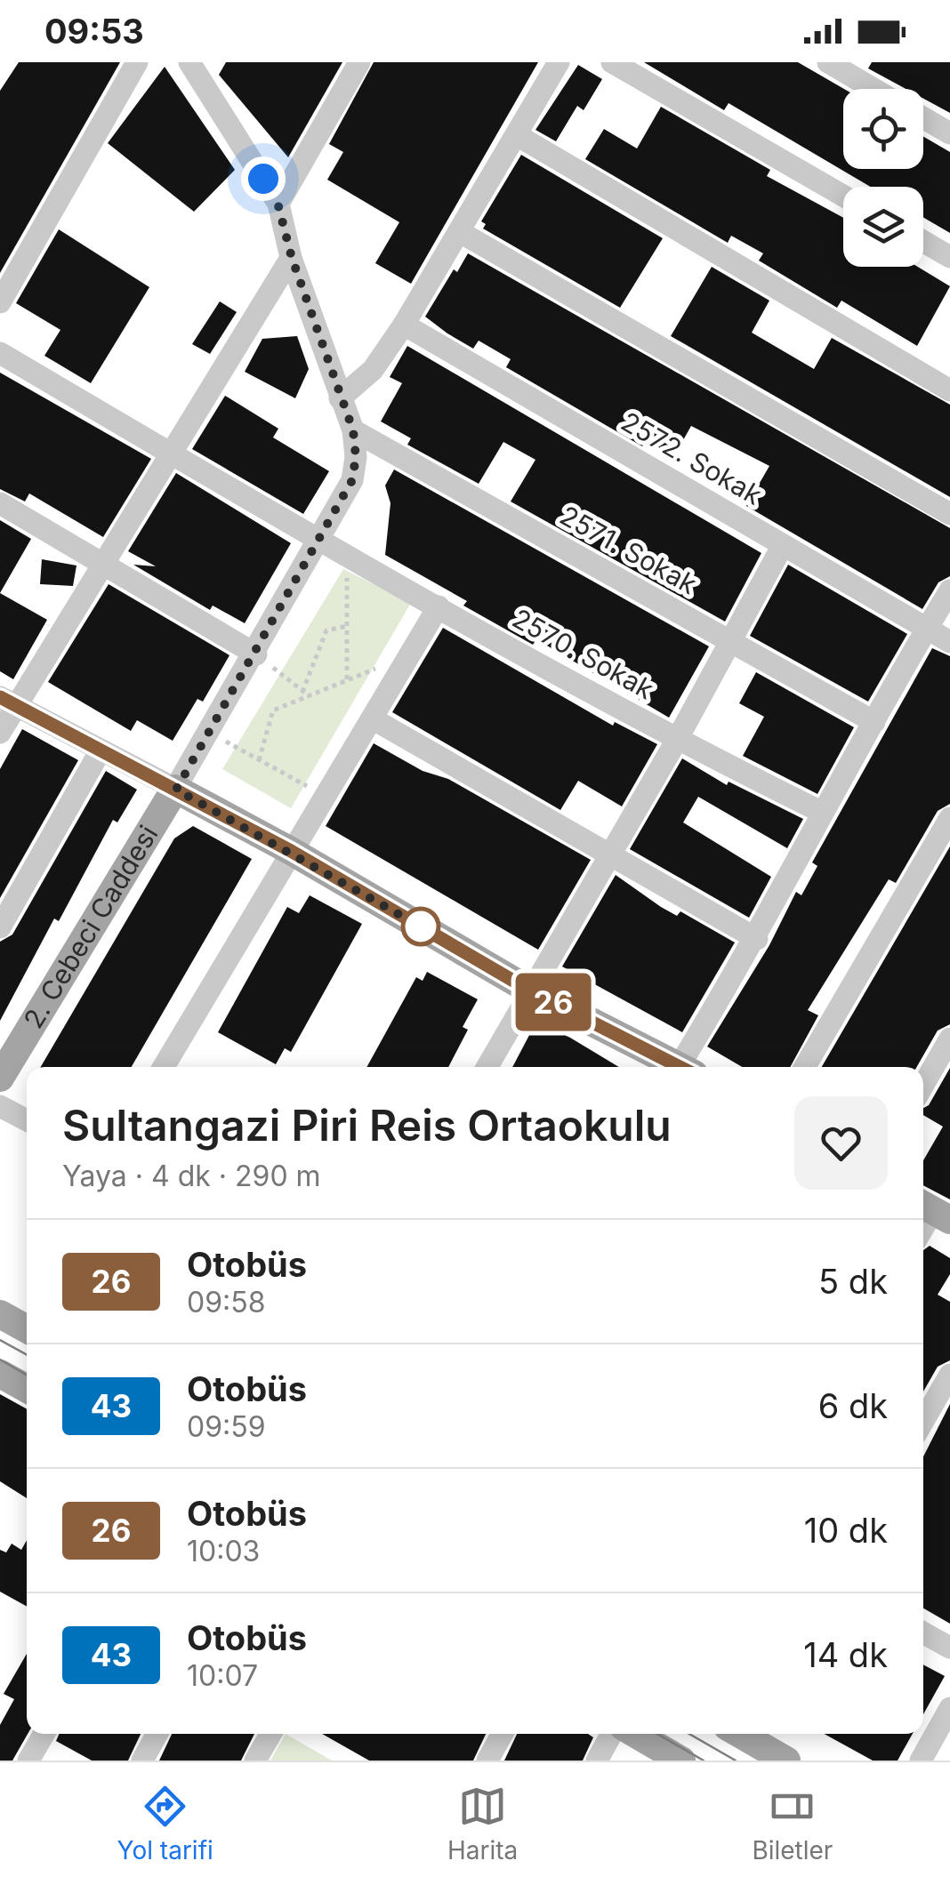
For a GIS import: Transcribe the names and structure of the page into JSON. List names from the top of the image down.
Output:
{
  "streets": {
    "main road": ["2. Cebeci Caddesi"],
    "street": ["2572. Sokak", "2571. Sokak", "2570. Sokak"]
  },
  "crossings": [
    ["2571. Sokak", "2. Cebeci Caddesi"],
    ["2570. Sokak", "2. Cebeci Caddesi"]
  ],
  "lines": ["bus line 26"],
  "page": {
    "status": "09:53",
    "on_map": "26",
    "heading": ["Sultangazi Piri Reis Ortaokulu", "Yaya · 4 dk · 290 m"],
    "list": [
      {
        "mark": "26",
        "name": "Otobüs",
        "note": "09:58",
        "value": "5 dk"
      },
      {
        "mark": "43",
        "name": "Otobüs",
        "note": "09:59",
        "value": "6 dk"
      },
      {
        "mark": "26",
        "name": "Otobüs",
        "note": "10:03",
        "value": "10 dk"
      },
      {
        "mark": "43",
        "name": "Otobüs",
        "note": "10:07",
        "value": "14 dk"
      }
    ],
    "tabs": ["Yol tarifi", "Harita", "Biletler"]
  }
}
